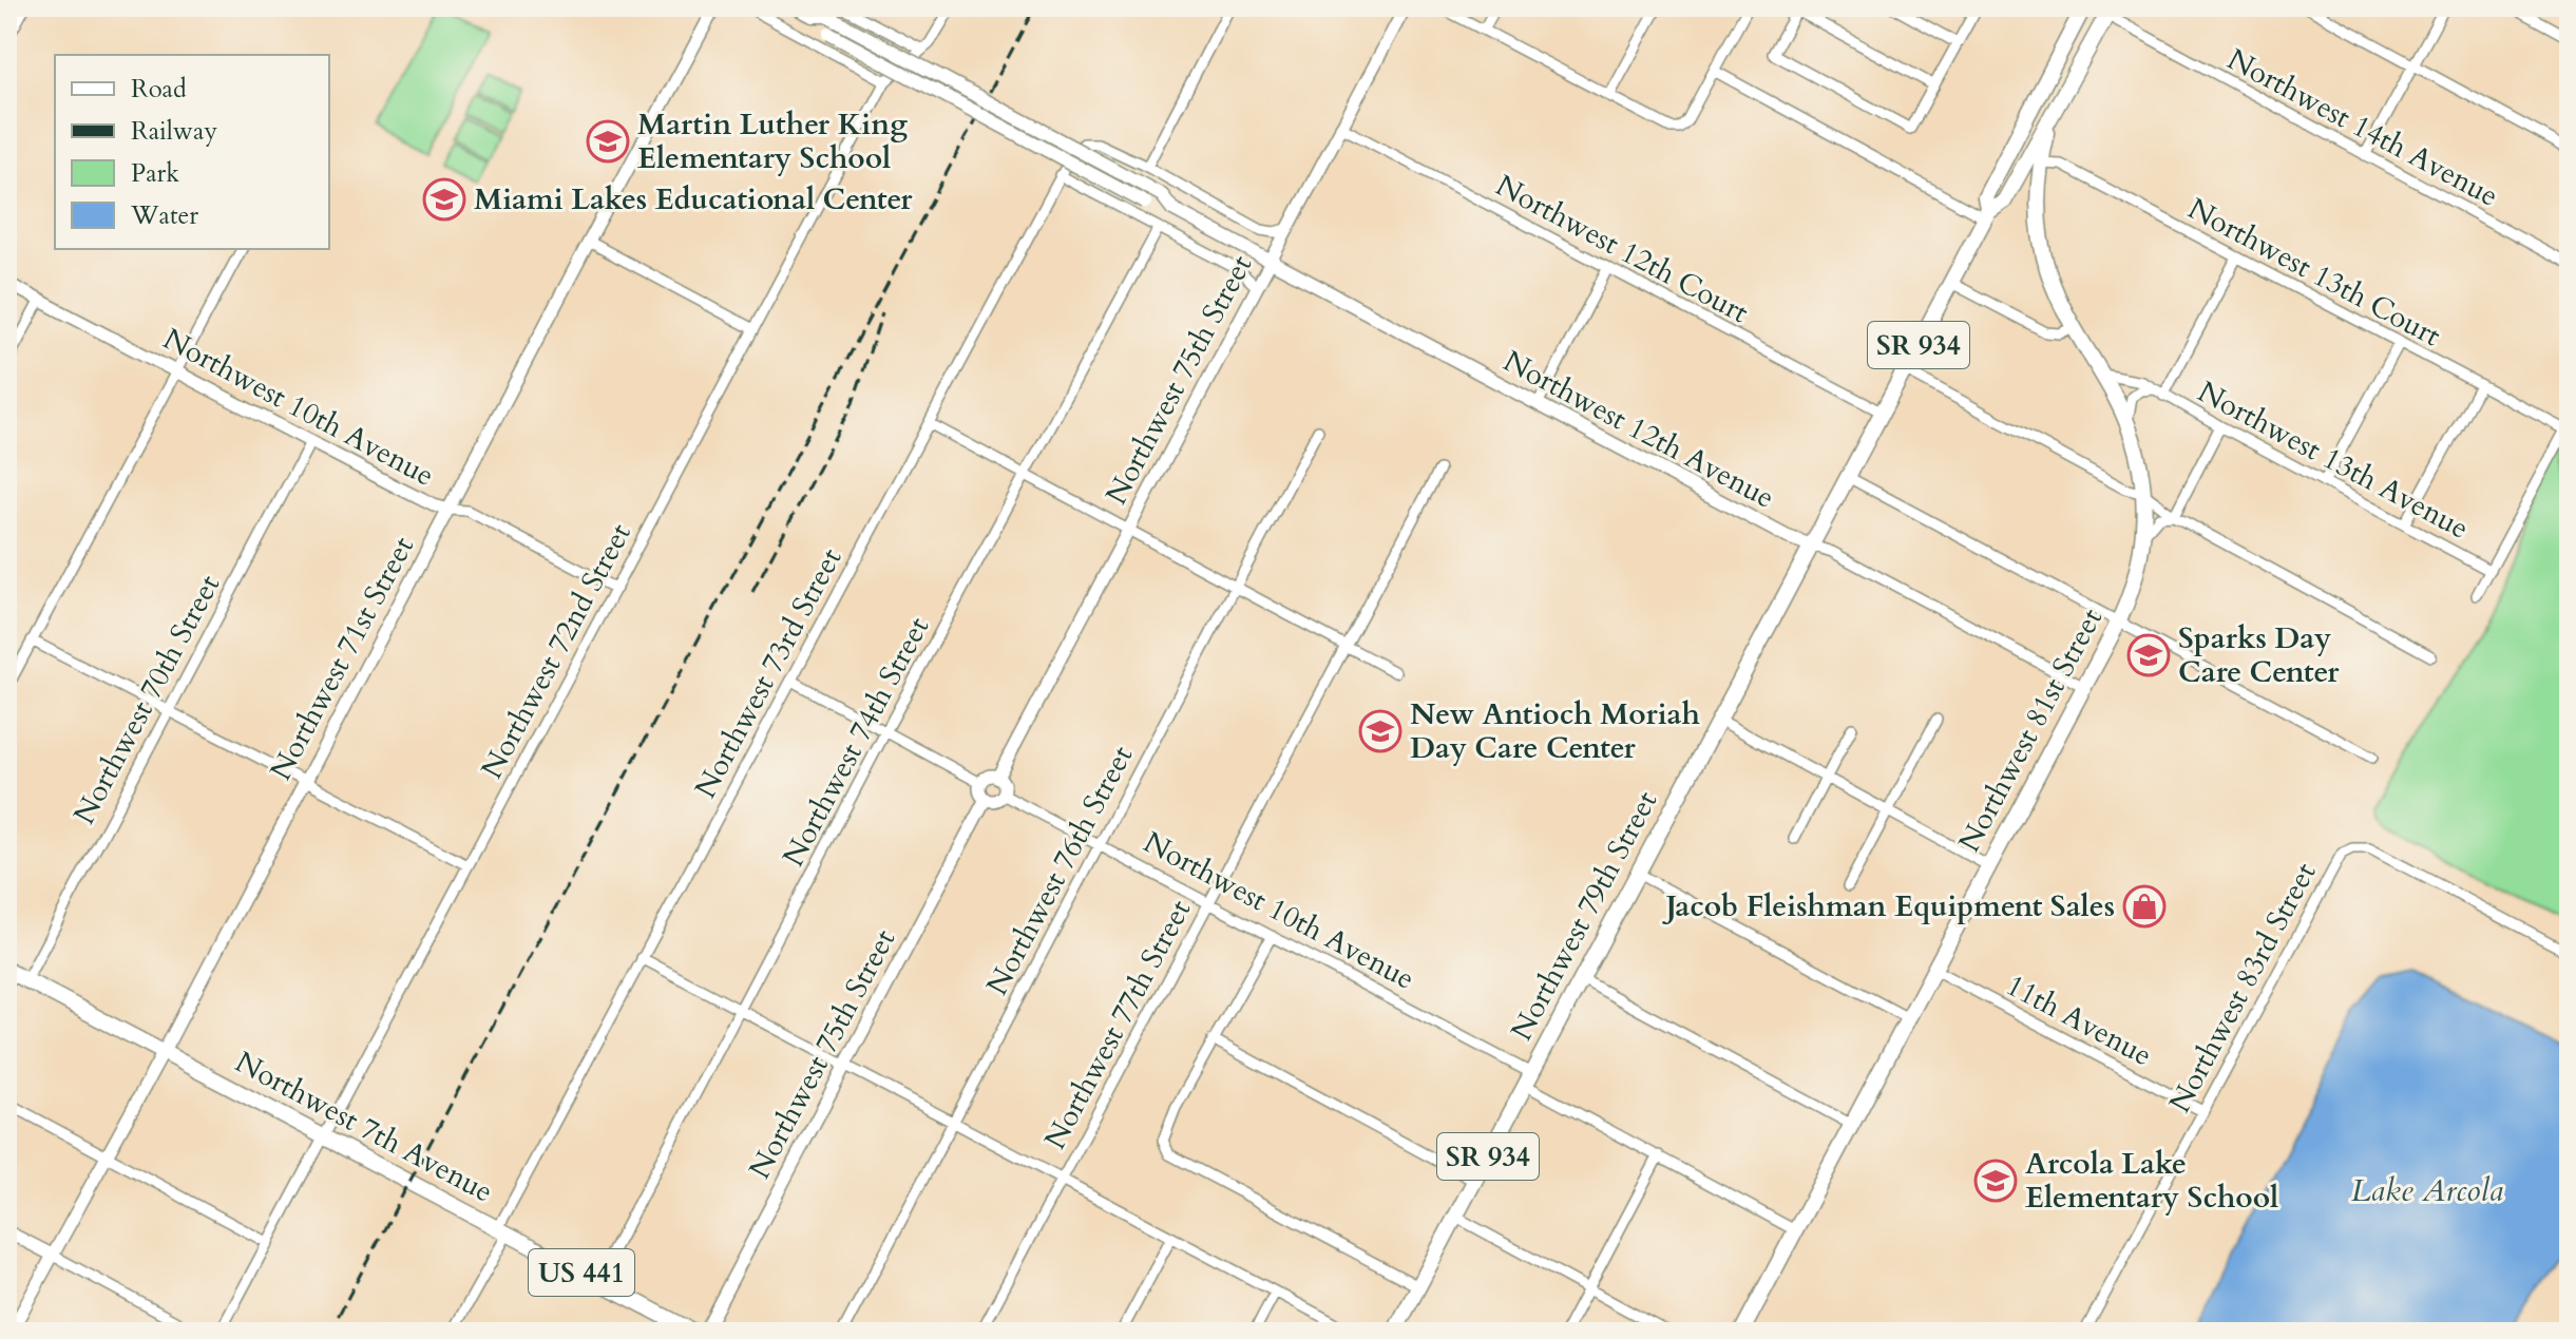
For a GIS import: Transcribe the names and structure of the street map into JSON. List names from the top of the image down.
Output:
{
  "streets": {
    "main road": [
      "SR 934",
      "Northwest 12th Avenue",
      "Northwest 81st Street",
      "Northwest 79th Street",
      "Northwest 7th Avenue",
      "US 441"
    ],
    "street": [
      "Northwest 14th Avenue",
      "Northwest 12th Court",
      "Northwest 13th Court",
      "Northwest 75th Street",
      "Northwest 10th Avenue",
      "Northwest 13th Avenue",
      "Northwest 72nd Street",
      "Northwest 71st Street",
      "Northwest 73rd Street",
      "Northwest 70th Street",
      "Northwest 74th Street",
      "Northwest 76th Street",
      "Northwest 83rd Street",
      "11th Avenue",
      "Northwest 77th Street"
    ]
  },
  "crossings": [
    ["Northwest 14th Avenue", "Northwest 79th Street"],
    ["Northwest 12th Court", "Northwest 75th Street"],
    ["Northwest 12th Court", "Northwest 79th Street"],
    ["Northwest 13th Court", "Northwest 81st Street"],
    ["Northwest 75th Street", "Northwest 10th Avenue"],
    ["Northwest 75th Street", "Northwest 12th Avenue"],
    ["Northwest 10th Avenue", "Northwest 72nd Street"],
    ["Northwest 10th Avenue", "Northwest 71st Street"],
    ["Northwest 10th Avenue", "Northwest 70th Street"],
    ["Northwest 10th Avenue", "Northwest 81st Street"],
    ["Northwest 10th Avenue", "Northwest 76th Street"],
    ["Northwest 10th Avenue", "Northwest 79th Street"],
    ["Northwest 10th Avenue", "Northwest 77th Street"],
    ["Northwest 12th Avenue", "Northwest 81st Street"],
    ["Northwest 12th Avenue", "Northwest 79th Street"],
    ["Northwest 13th Avenue", "Northwest 81st Street"],
    ["Northwest 72nd Street", "Northwest 7th Avenue"],
    ["Northwest 71st Street", "Northwest 7th Avenue"],
    ["Northwest 73rd Street", "Northwest 7th Avenue"],
    ["Northwest 70th Street", "Northwest 7th Avenue"],
    ["Northwest 81st Street", "Northwest 79th Street"],
    ["Northwest 81st Street", "11th Avenue"],
    ["Northwest 74th Street", "Northwest 7th Avenue"],
    ["Northwest 83rd Street", "11th Avenue"]
  ],
  "water": ["Lake Arcola"],
  "places": {
    "school or university": [
      "Martin Luther King Elementary School",
      "Miami Lakes Educational Center",
      "Sparks Day Care Center",
      "New Antioch Moriah Day Care Center",
      "Arcola Lake Elementary School"
    ],
    "shop": ["Jacob Fleishman Equipment Sales"]
  },
  "legend": [
    "Road",
    "Railway",
    "Park",
    "Water"
  ]
}
